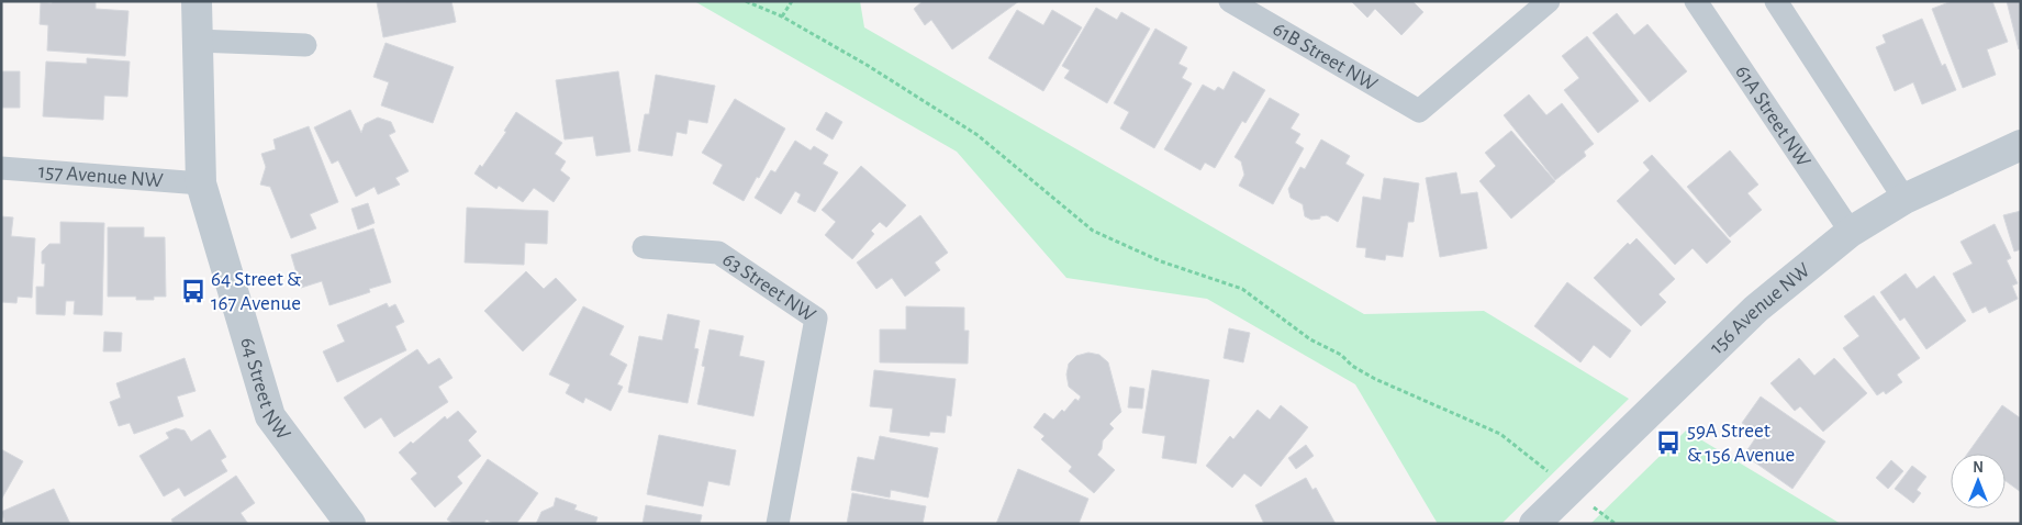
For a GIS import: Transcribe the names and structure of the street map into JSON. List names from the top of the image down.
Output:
{
  "streets": {
    "street": [
      "61B Street NW",
      "61A Street NW",
      "157 Avenue NW",
      "63 Street NW",
      "156 Avenue NW",
      "64 Street NW"
    ]
  },
  "crossings": [
    ["61A Street NW", "156 Avenue NW"],
    ["157 Avenue NW", "64 Street NW"]
  ],
  "places": {
    "bus stop": ["64 Street & 167 Avenue", "59A Street & 156 Avenue"]
  },
  "north": "top"
}
